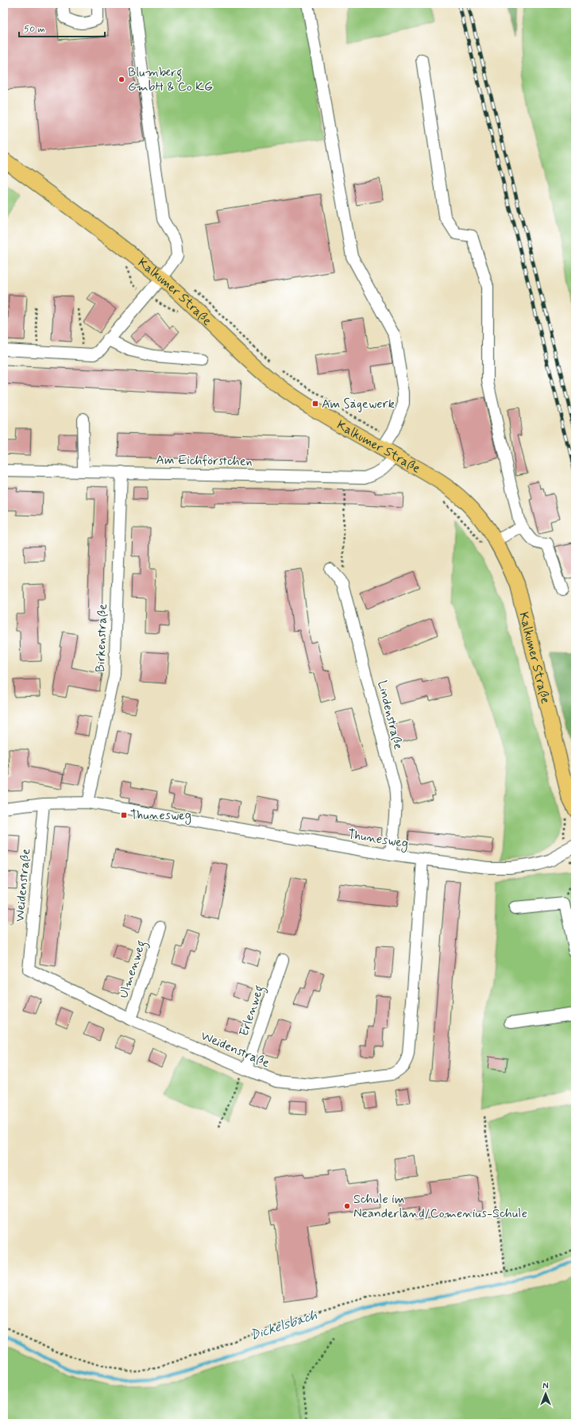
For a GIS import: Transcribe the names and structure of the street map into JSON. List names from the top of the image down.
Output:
{
  "streets": {
    "main road": ["Kalkumer Straße"],
    "street": [
      "Am Eichförstchen",
      "Birkenstraße",
      "Lindenstraße",
      "Thunesweg",
      "Weidenstraße",
      "Ulmenweg",
      "Erlenweg"
    ]
  },
  "crossings": [
    ["Kalkumer Straße", "Am Eichförstchen"],
    ["Am Eichförstchen", "Birkenstraße"],
    ["Birkenstraße", "Thunesweg"],
    ["Lindenstraße", "Thunesweg"],
    ["Thunesweg", "Weidenstraße"],
    ["Weidenstraße", "Ulmenweg"],
    ["Weidenstraße", "Erlenweg"]
  ],
  "water": ["Dickelsbach"],
  "places": {
    "other": ["Blumberg GmbH & Co KG", "Schule im Neanderland/Comenius-Schule"],
    "transit": ["Am Sägewerk", "Thunesweg"]
  },
  "scale_bar": "50 m",
  "north": "top"
}
